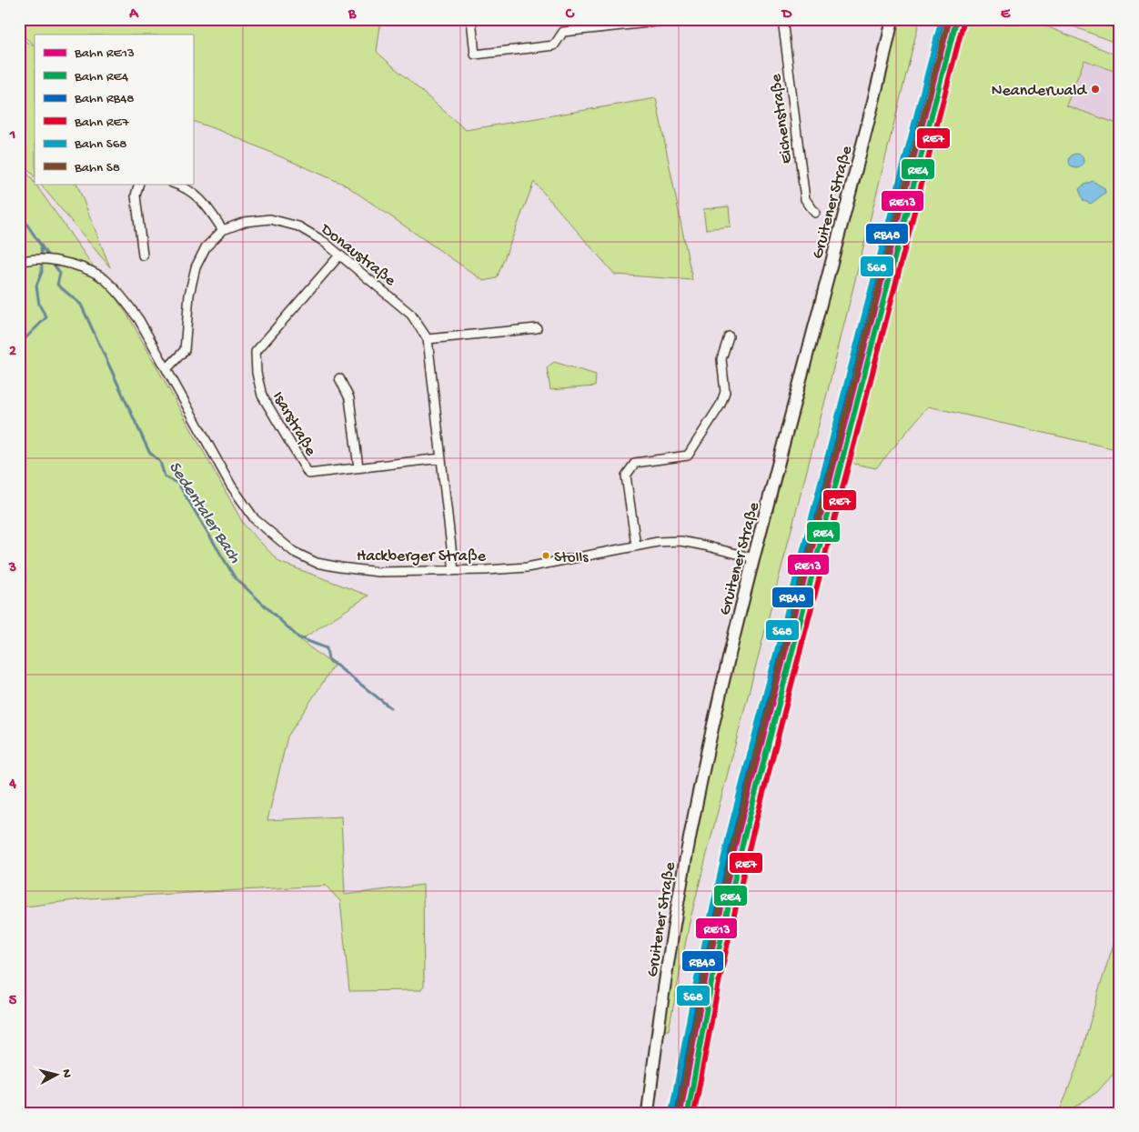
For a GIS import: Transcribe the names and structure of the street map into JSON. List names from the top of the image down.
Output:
{
  "streets": {
    "main road": ["Gruitener Straße"],
    "street": [
      "Eichenstraße",
      "Donaustraße",
      "Isarstraße",
      "Hackberger Straße"
    ]
  },
  "crossings": [
    ["Gruitener Straße", "Hackberger Straße"],
    ["Donaustraße", "Isarstraße"],
    ["Donaustraße", "Hackberger Straße"]
  ],
  "water": ["Sedentaler Bach"],
  "places": ["Neanderwald", "Stolls"],
  "lines": [
    "rail line RE13",
    "rail line RB48",
    "rail line S68",
    "rail line RE4",
    "rail line S8",
    "rail line RE7"
  ],
  "legend": [
    "Bahn RE13",
    "Bahn RE4",
    "Bahn RB48",
    "Bahn RE7",
    "Bahn S68",
    "Bahn S8"
  ],
  "north": "right",
  "grid": {
    "columns": [
      "A",
      "B",
      "C",
      "D",
      "E"
    ],
    "rows": [
      "1",
      "2",
      "3",
      "4",
      "5"
    ]
  }
}
